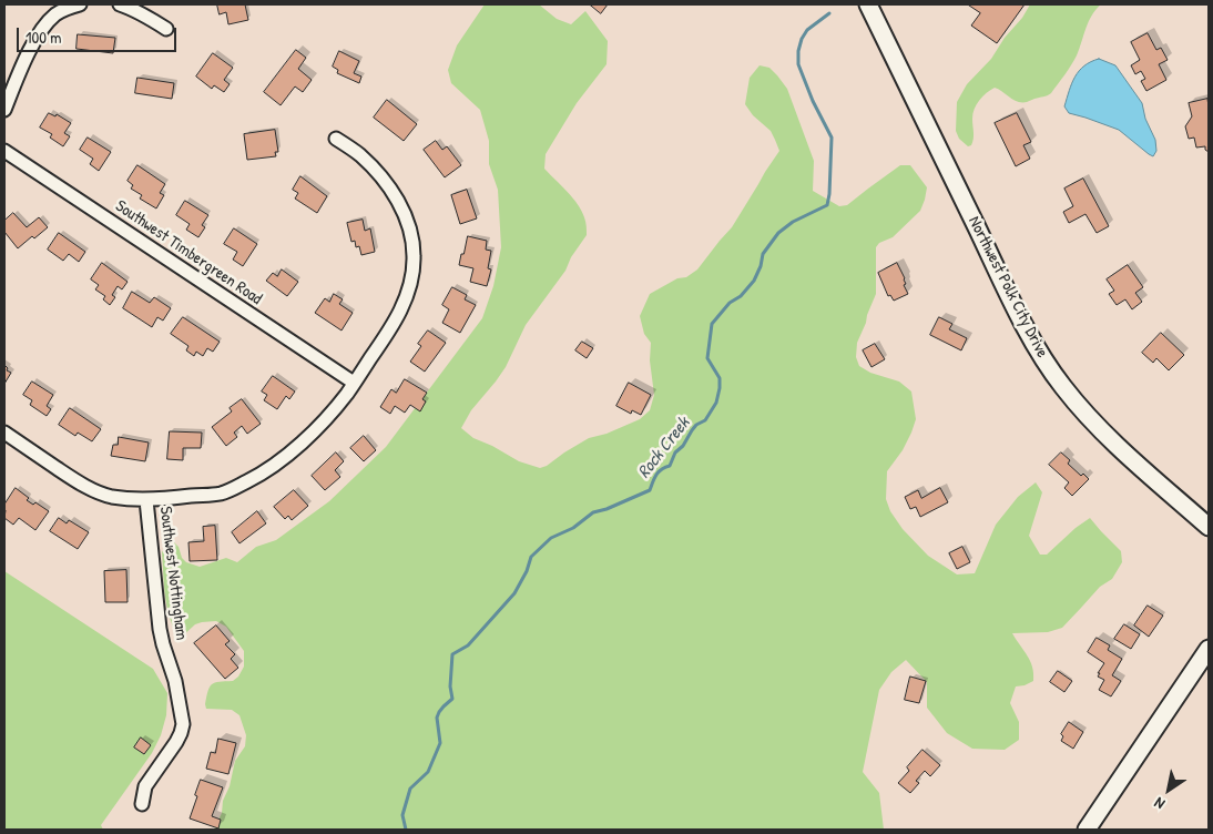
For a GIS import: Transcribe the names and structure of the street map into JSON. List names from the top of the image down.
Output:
{
  "streets": {
    "street": ["Southwest Timbergreen Road", "Northwest Polk City Drive", "Southwest Nottingham"]
  },
  "water": ["Rock Creek"],
  "scale_bar": "100 m",
  "north": "bottom left"
}
